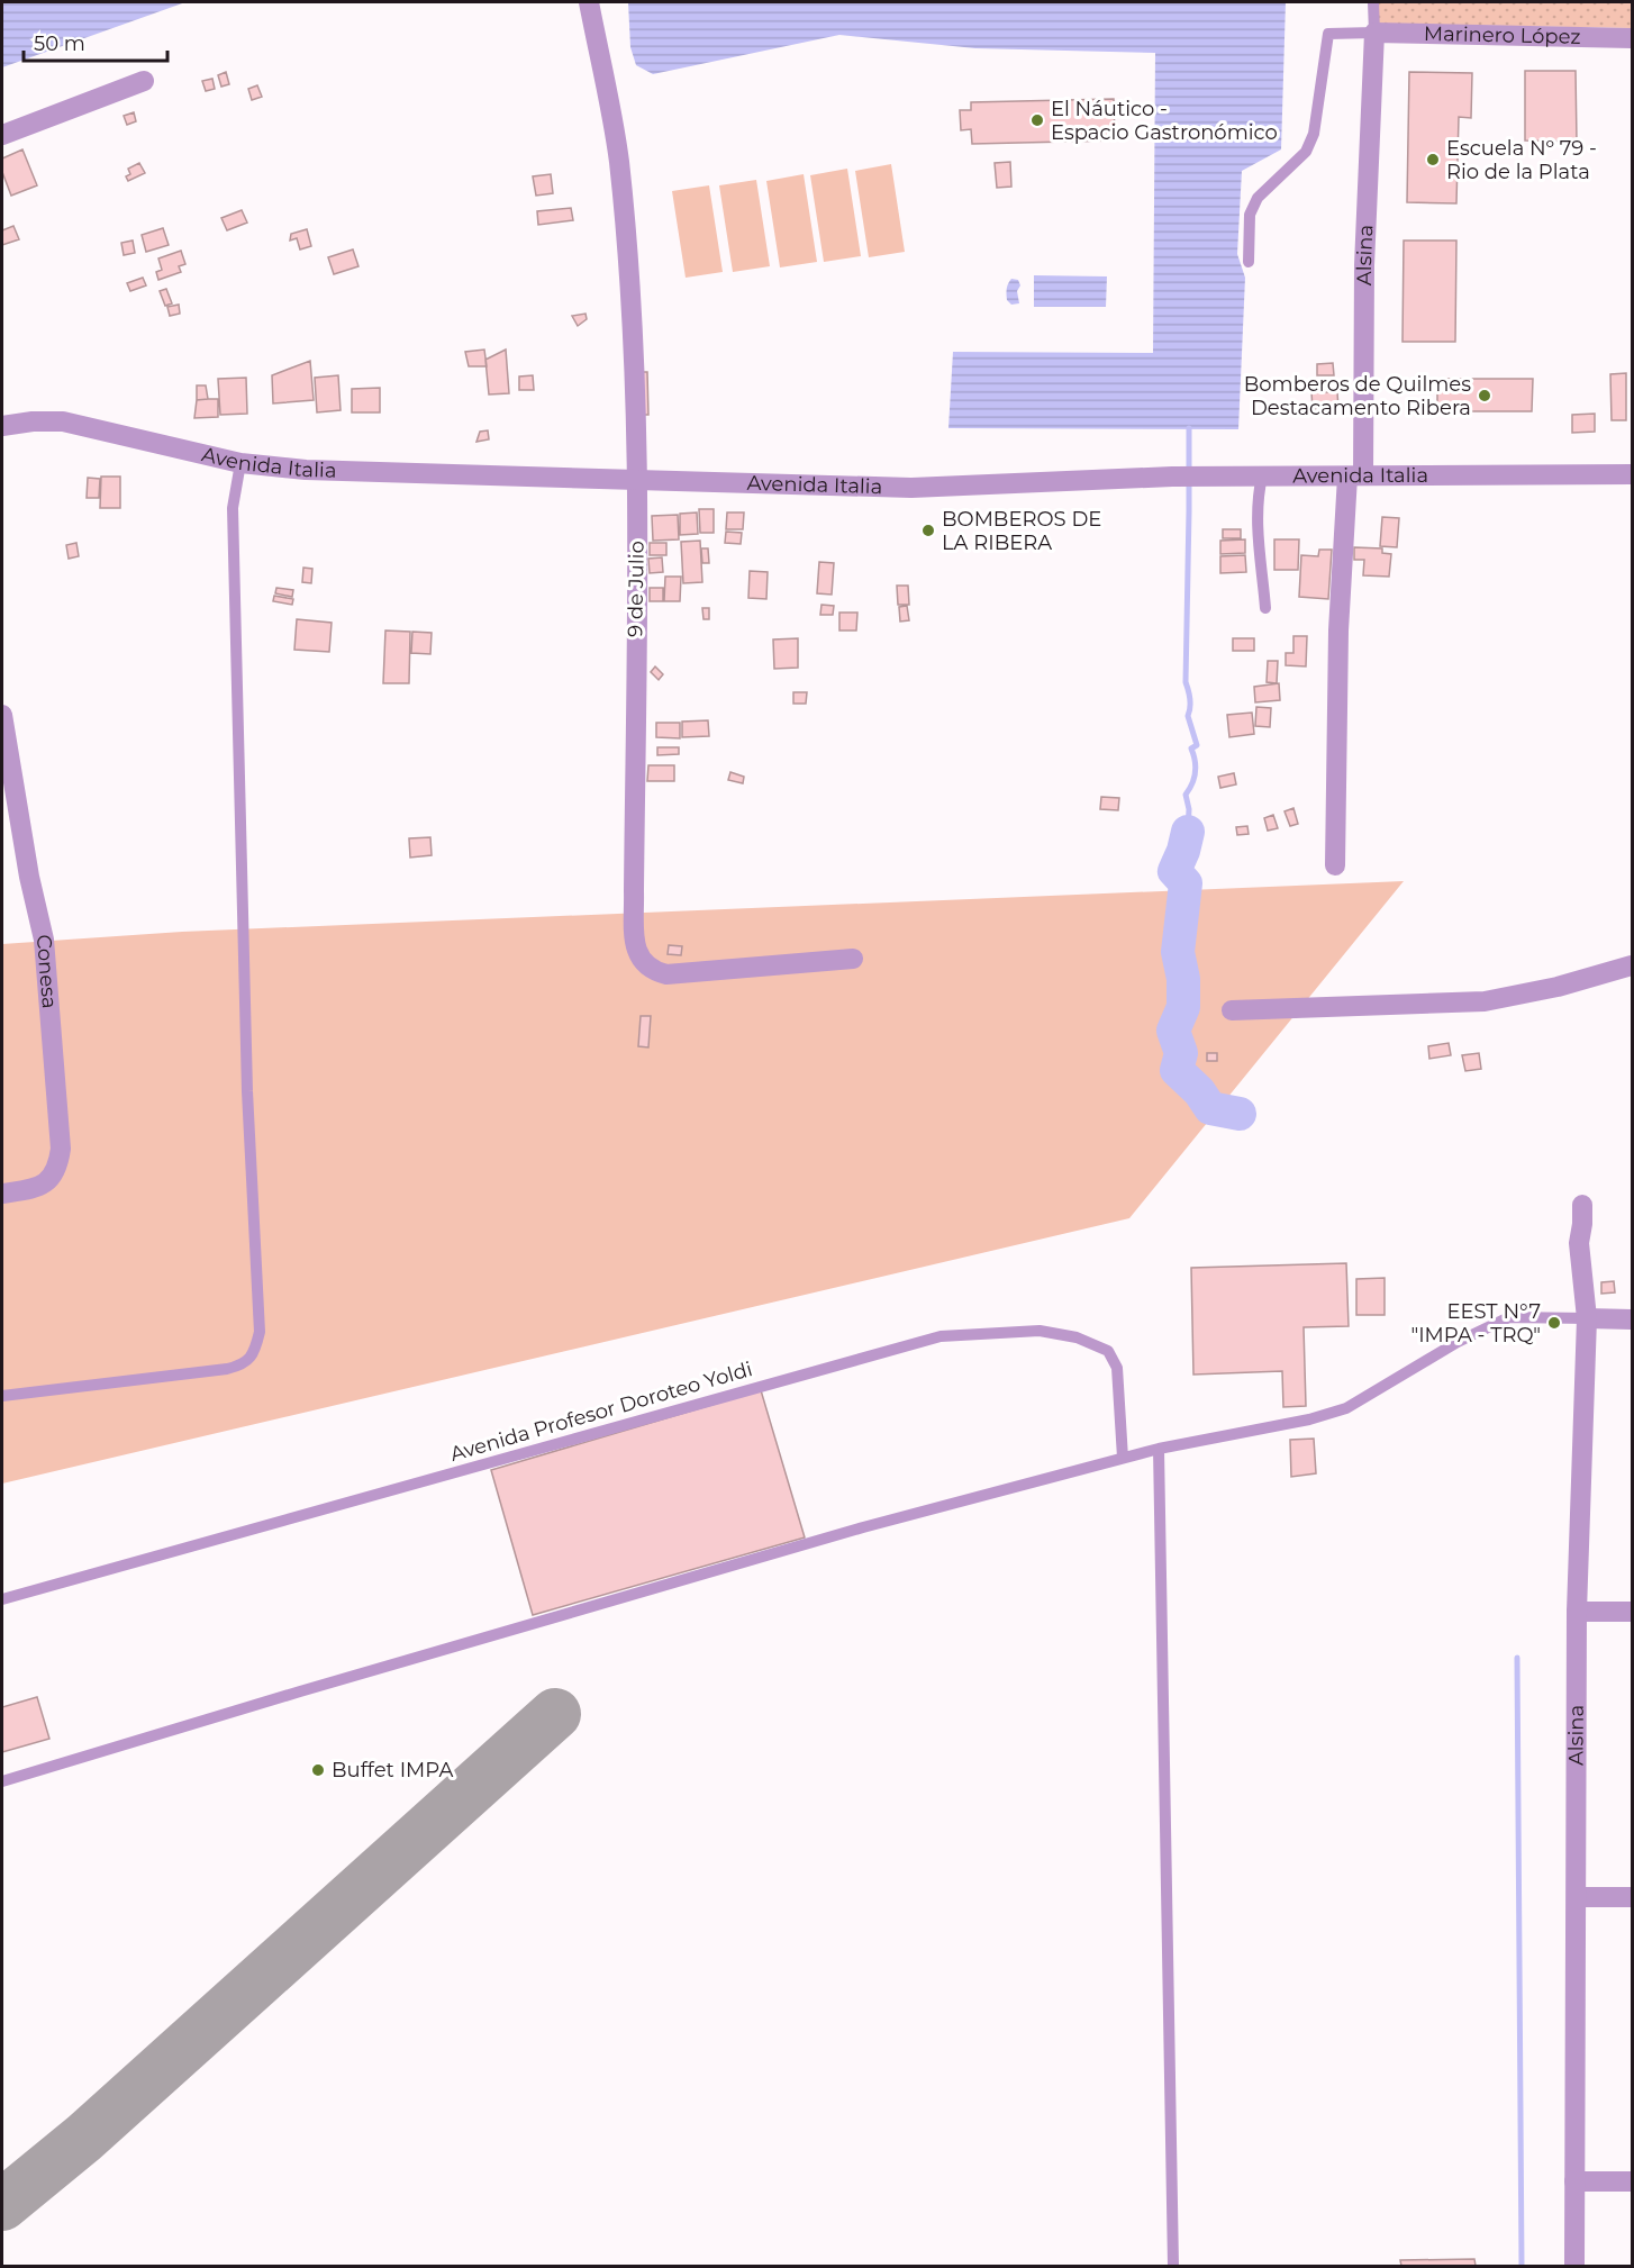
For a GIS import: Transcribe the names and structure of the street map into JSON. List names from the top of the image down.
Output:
{
  "streets": {
    "street": [
      "Marinero López",
      "Alsina",
      "Avenida Italia",
      "9 de Julio",
      "Conesa"
    ],
    "lane": ["Avenida Profesor Doroteo Yoldi"]
  },
  "crossings": [
    ["Marinero López", "Alsina"],
    ["Alsina", "Avenida Italia"],
    ["Avenida Italia", "9 de Julio"]
  ],
  "places": [
    "El Náutico - Espacio Gastronómico",
    "Escuela Nº 79 - Rio de la Plata",
    "Bomberos de Quilmes Destacamento Ribera",
    "BOMBEROS DE LA RIBERA",
    "EEST N°7 \"IMPA - TRQ\"",
    "Buffet IMPA"
  ],
  "scale_bar": "50 m"
}
